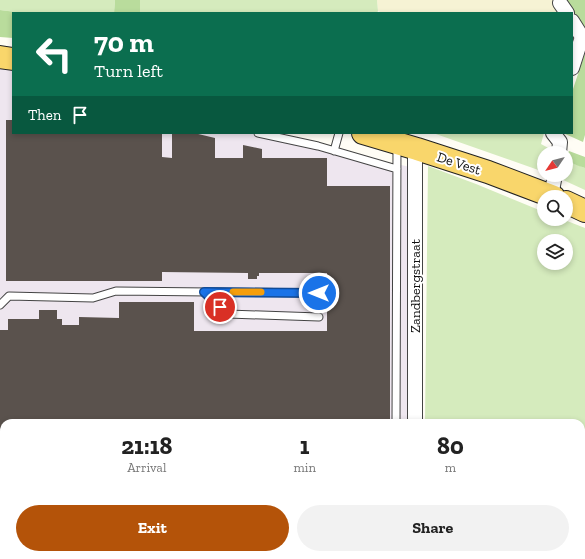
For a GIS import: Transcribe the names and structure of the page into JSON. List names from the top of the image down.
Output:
{
  "streets": {
    "main road": ["De Vest"],
    "street": ["Zandbergstraat"]
  },
  "crossings": [
    ["De Vest", "Zandbergstraat"]
  ],
  "north": "bottom left",
  "page": {
    "turn": ["70 m", "Turn left"],
    "then": "Then",
    "eta": [
      "21:18",
      "Arrival",
      "1",
      "min",
      "80",
      "m"
    ],
    "buttons": ["Exit", "Share"]
  }
}
